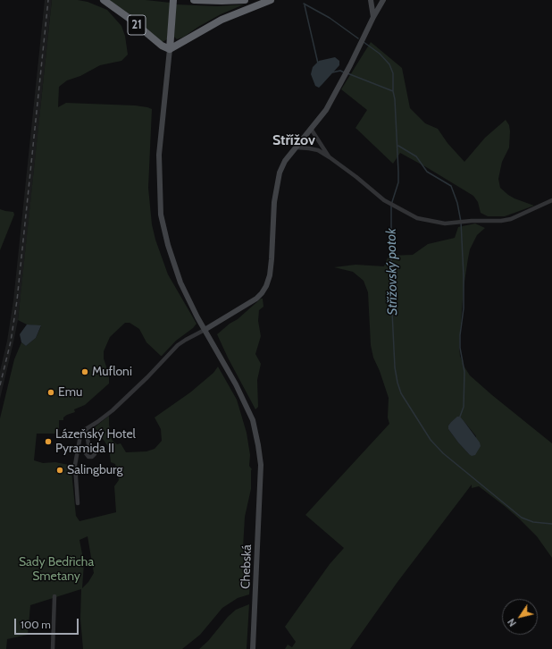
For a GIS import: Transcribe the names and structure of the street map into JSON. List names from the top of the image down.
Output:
{
  "streets": {
    "highway": ["21"],
    "street": ["Chebská"]
  },
  "crossings": [
    ["21", "Chebská"]
  ],
  "districts": ["Střížov"],
  "water": ["Střížovský potok"],
  "parks": ["Sady Bedřicha Smetany"],
  "places": [
    "Mufloni",
    "Emu",
    "Lázeňský Hotel Pyramida II",
    "Salingburg"
  ],
  "scale_bar": "100 m",
  "north": "bottom left"
}
